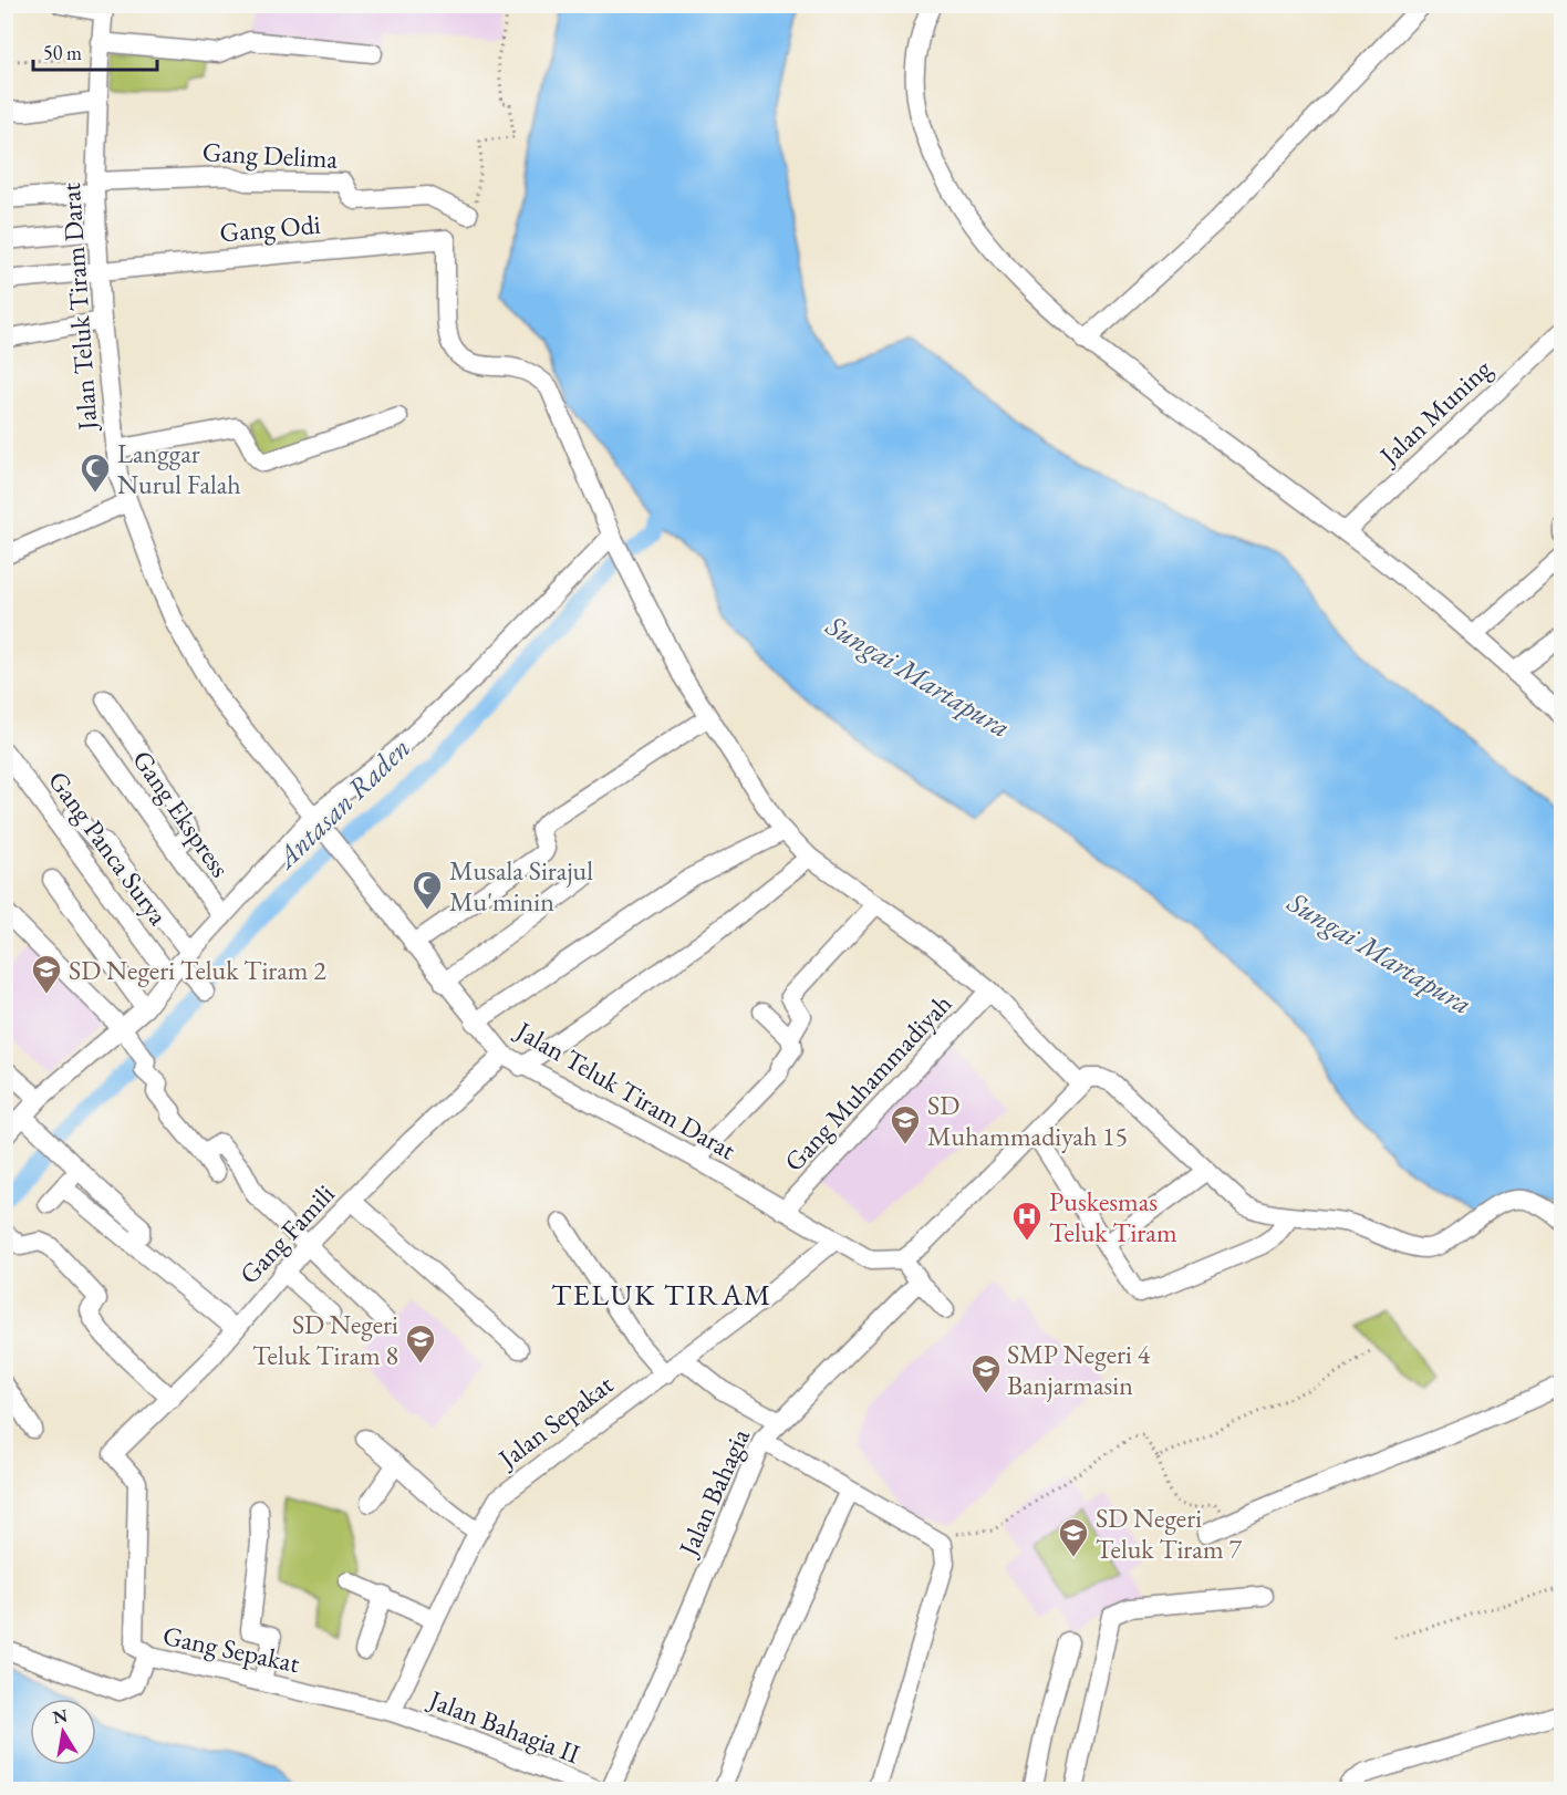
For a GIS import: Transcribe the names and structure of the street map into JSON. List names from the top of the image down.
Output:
{
  "streets": {
    "street": [
      "Gang Delima",
      "Gang Odi",
      "Jalan Teluk Tiram Darat",
      "Jalan Muning",
      "Gang Ekspress",
      "Gang Panca Surya",
      "Gang Muhammadiyah",
      "Gang Famili",
      "Jalan Sepakat",
      "Jalan Bahagia",
      "Gang Sepakat",
      "Jalan Bahagia II"
    ]
  },
  "crossings": [
    ["Gang Delima", "Jalan Teluk Tiram Darat"],
    ["Gang Odi", "Jalan Teluk Tiram Darat"],
    ["Jalan Teluk Tiram Darat", "Gang Muhammadiyah"],
    ["Jalan Teluk Tiram Darat", "Gang Famili"],
    ["Jalan Teluk Tiram Darat", "Jalan Sepakat"],
    ["Gang Famili", "Gang Sepakat"],
    ["Jalan Sepakat", "Gang Sepakat"],
    ["Jalan Sepakat", "Jalan Bahagia II"],
    ["Gang Sepakat", "Jalan Bahagia II"]
  ],
  "districts": ["TELUK TIRAM"],
  "water": ["Sungai Martapura", "Antasan Raden"],
  "places": {
    "mosque": ["Langgar Nurul Falah", "Musala Sirajul Mu'minin"],
    "school or university": [
      "SD Negeri Teluk Tiram 2",
      "SD Muhammadiyah 15",
      "SD Negeri Teluk Tiram 8",
      "SMP Negeri 4 Banjarmasin",
      "SD Negeri Teluk Tiram 7"
    ],
    "hospital": ["Puskesmas Teluk Tiram"]
  },
  "scale_bar": "50 m",
  "north": "top"
}
